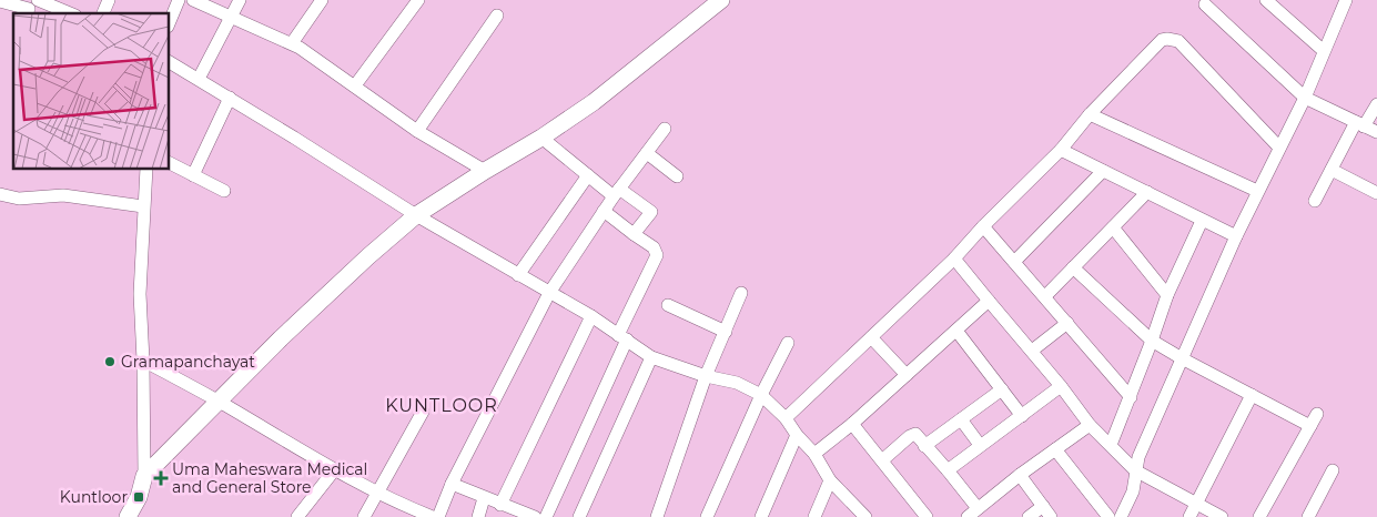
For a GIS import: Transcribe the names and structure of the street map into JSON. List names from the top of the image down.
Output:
{
  "districts": ["KUNTLOOR"],
  "places": {
    "other": ["Gramapanchayat"],
    "health": ["Uma Maheswara Medical and General Store"],
    "transit": ["Kuntloor"]
  }
}
